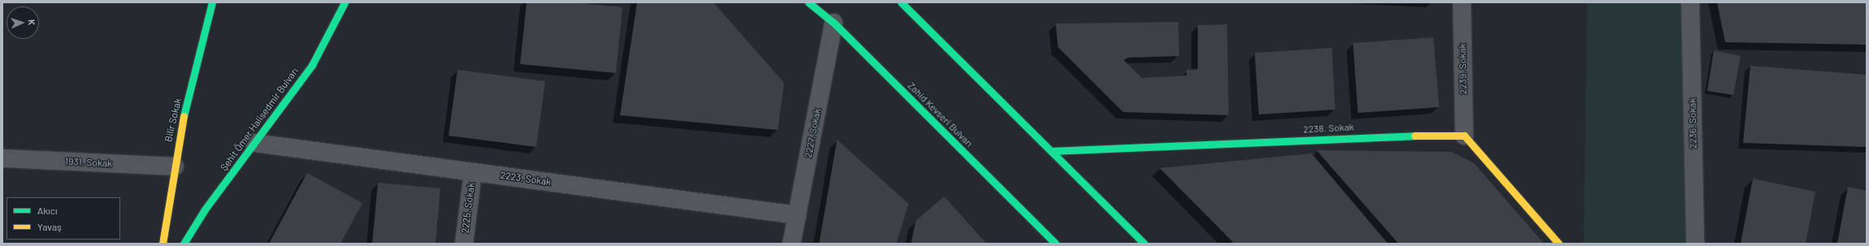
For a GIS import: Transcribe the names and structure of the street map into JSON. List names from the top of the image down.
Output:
{
  "streets": {
    "street": [
      "2239. Sokak",
      "Zahid Kevseri Bulvarı",
      "Şehit Ömer Halisedmir Bulvarı",
      "Bilir Sokak",
      "2236. Sokak",
      "2238. Sokak",
      "2227. Sokak",
      "1931. Sokak",
      "2223. Sokak",
      "2225. Sokak"
    ]
  },
  "crossings": [
    ["2239. Sokak", "2238. Sokak"],
    ["Zahid Kevseri Bulvarı", "2227. Sokak"],
    ["Şehit Ömer Halisedmir Bulvarı", "2223. Sokak"],
    ["Bilir Sokak", "1931. Sokak"],
    ["2227. Sokak", "2223. Sokak"],
    ["2223. Sokak", "2225. Sokak"]
  ],
  "legend": ["Akıcı", "Yavaş"],
  "north": "right"
}
